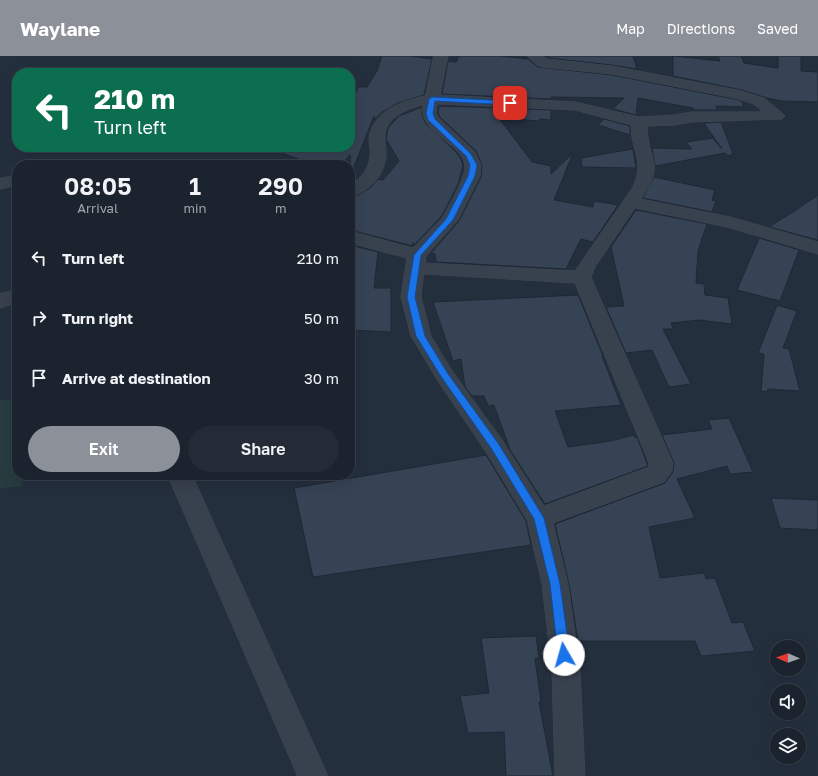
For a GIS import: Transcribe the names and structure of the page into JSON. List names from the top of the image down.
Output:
{
  "north": "left",
  "page": {
    "header": "Waylane",
    "nav": ["Map", "Directions", "Saved"],
    "turn": ["210 m", "Turn left"],
    "eta": [
      "08:05",
      "Arrival",
      "1",
      "min",
      "290",
      "m"
    ],
    "list": [
      {
        "name": "Turn left",
        "value": "210 m"
      },
      {
        "name": "Turn right",
        "value": "50 m"
      },
      {
        "name": "Arrive at destination",
        "value": "30 m"
      }
    ],
    "buttons": ["Exit", "Share"]
  }
}
